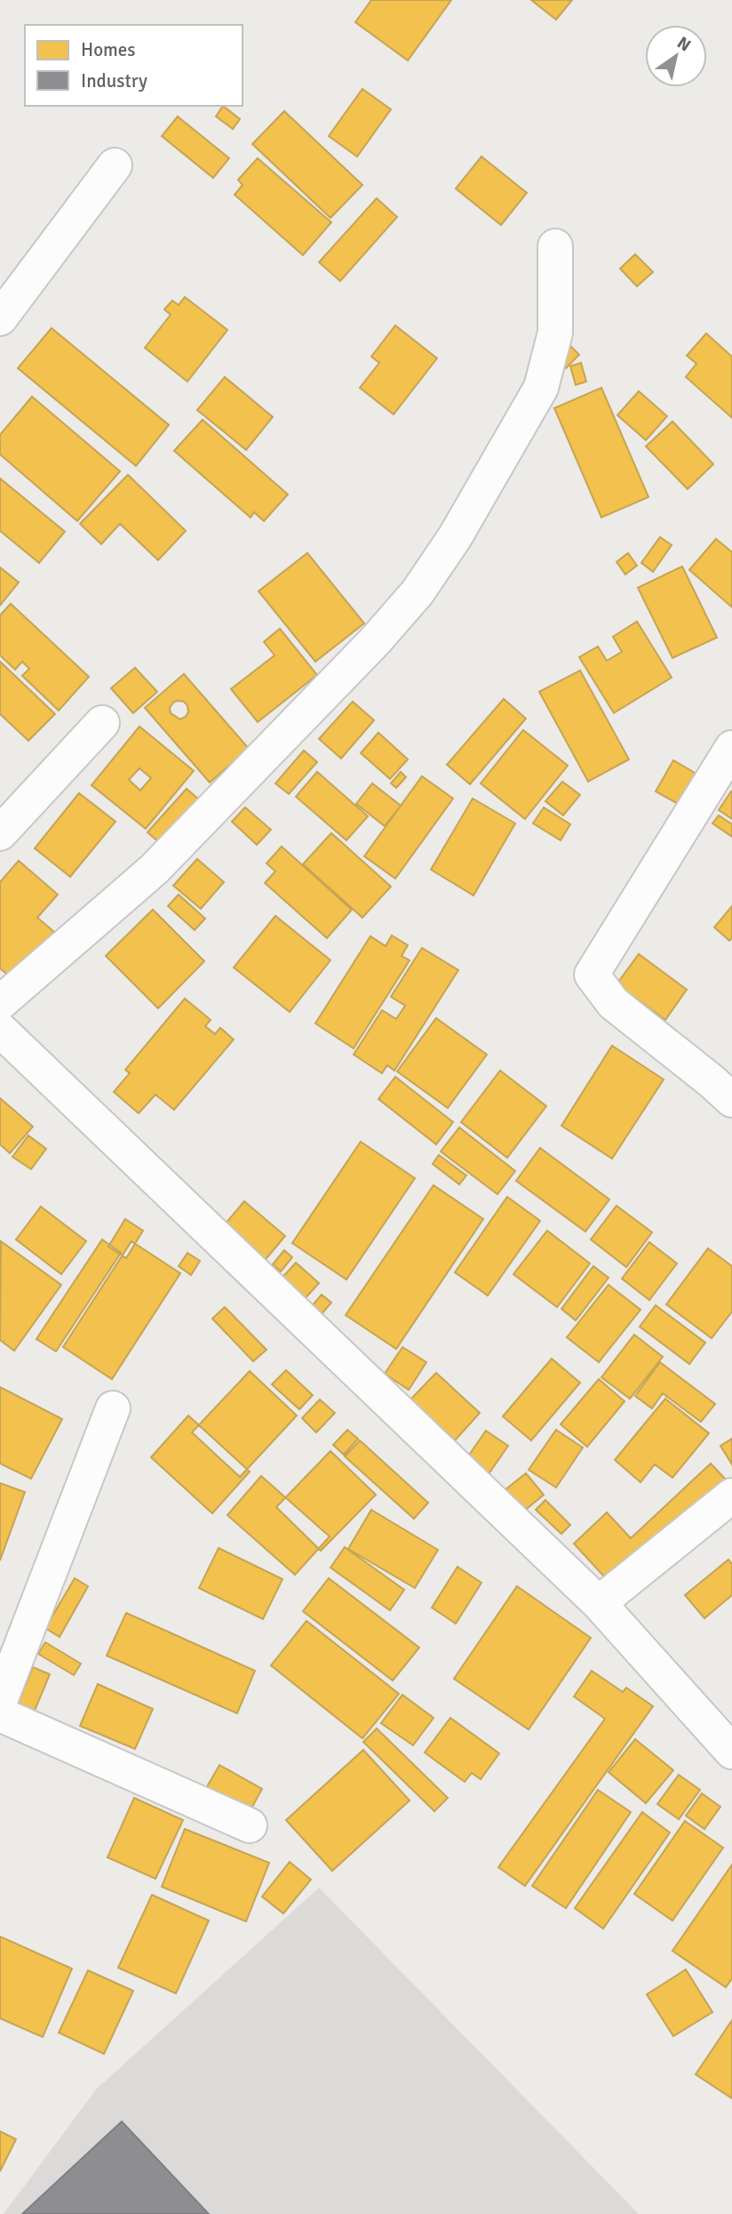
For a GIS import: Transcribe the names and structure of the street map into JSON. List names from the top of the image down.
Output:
{
  "legend": ["Homes", "Industry"],
  "north": "top right"
}
